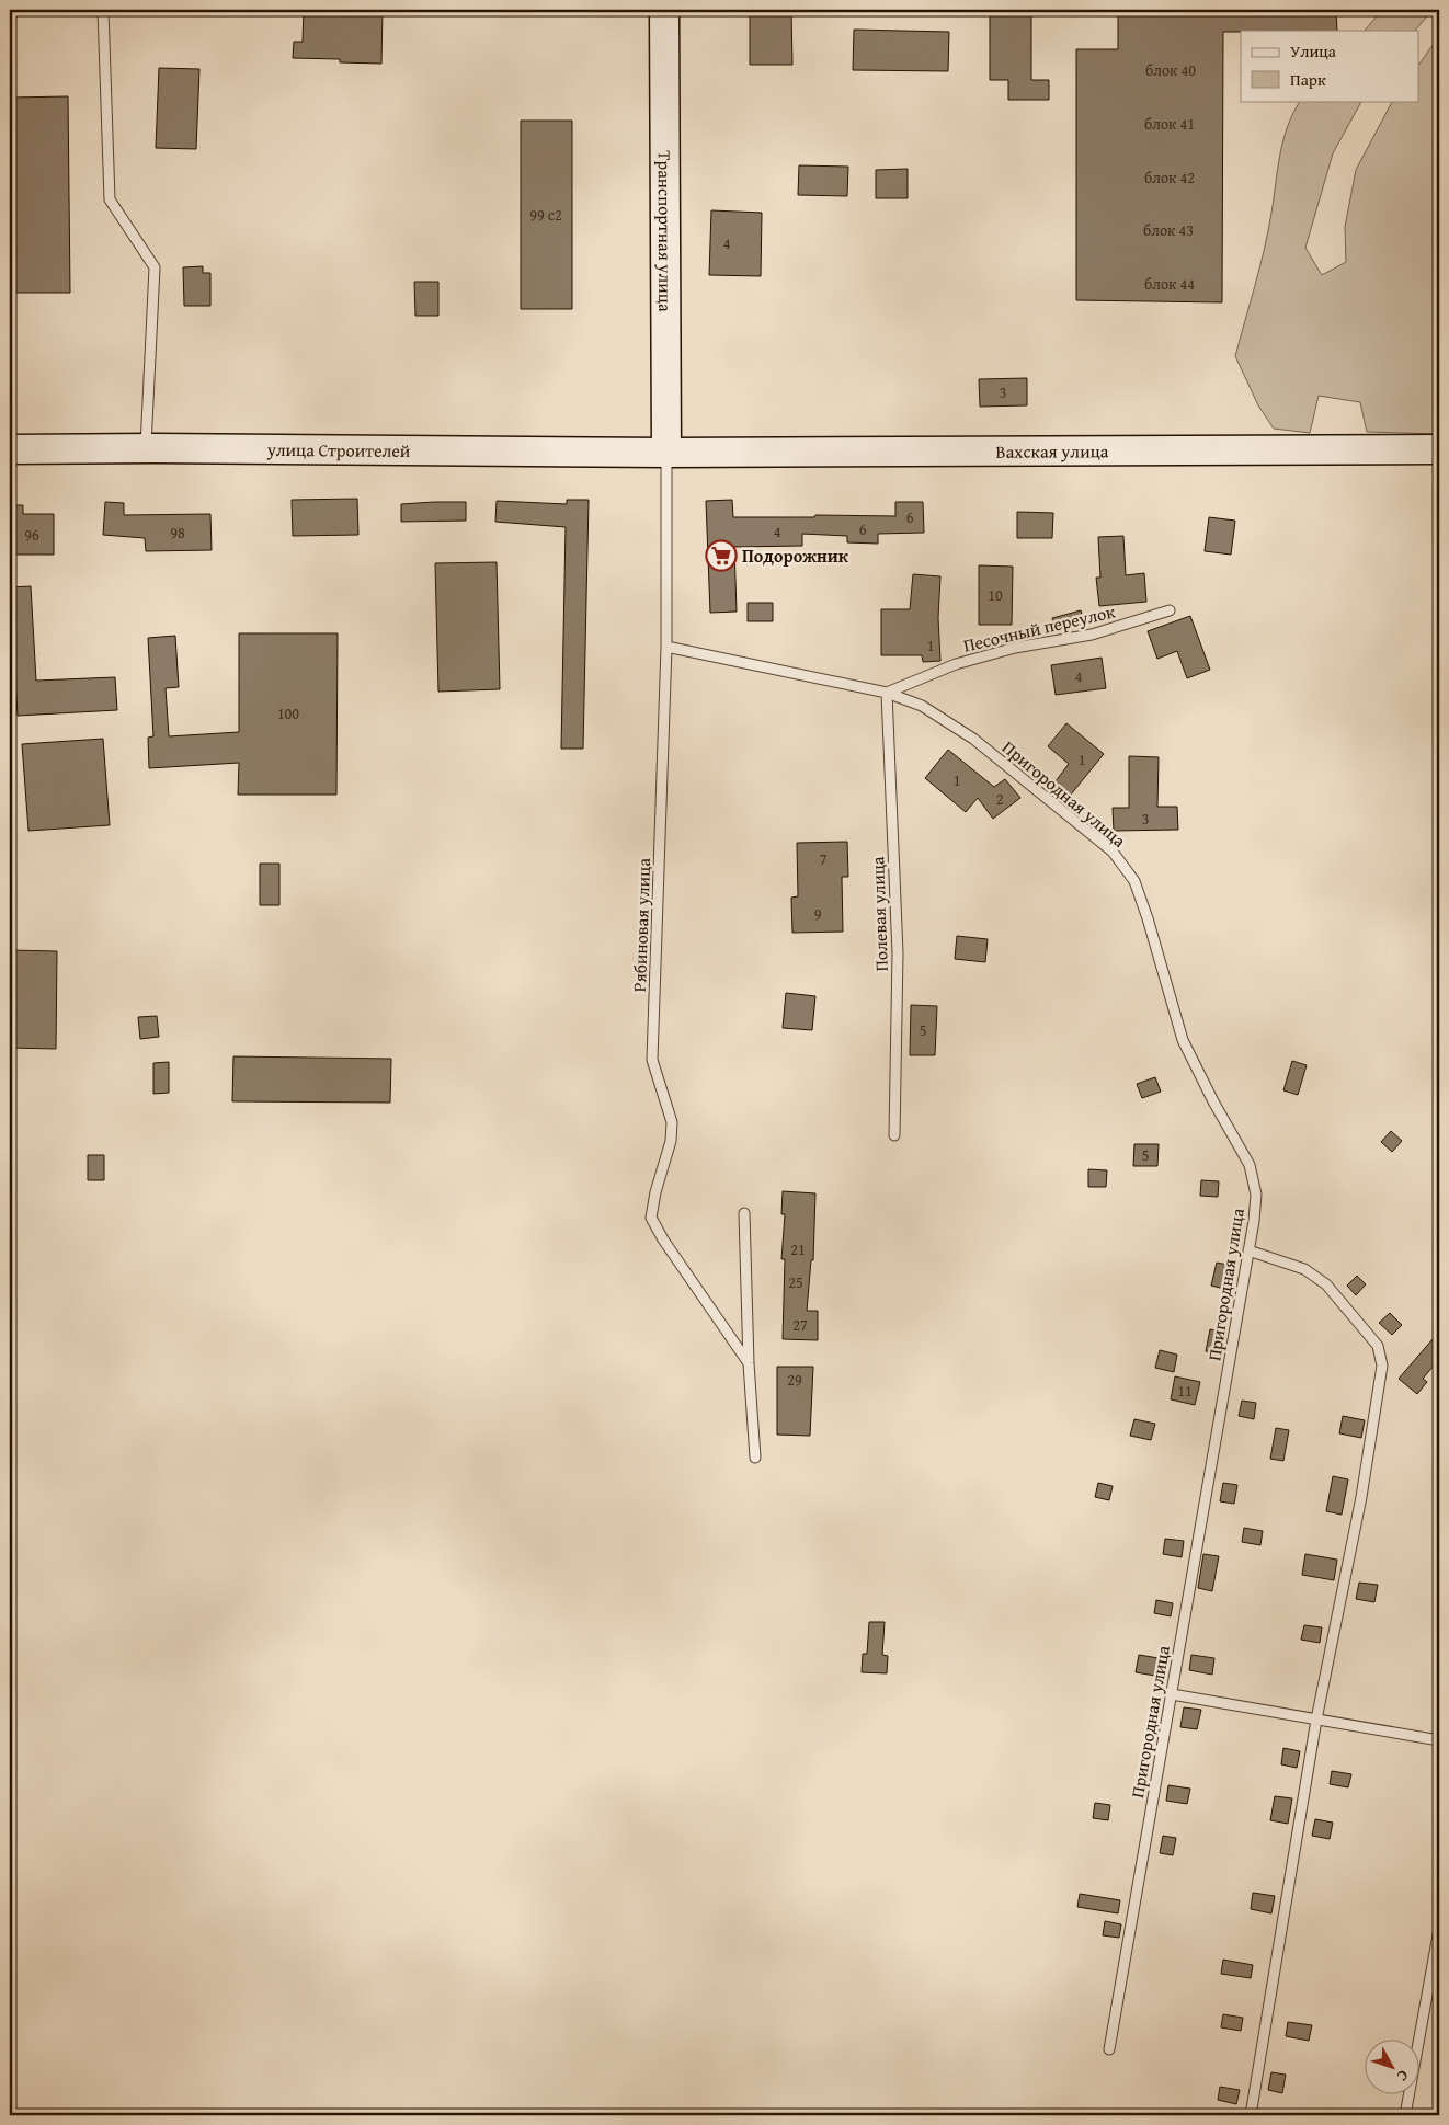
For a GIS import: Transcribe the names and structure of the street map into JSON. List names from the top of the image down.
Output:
{
  "streets": {
    "main road": ["Транспортная улица", "улица Строителей", "Вахская улица"],
    "lane": [
      "Песочный переулок",
      "Пригородная улица",
      "Полевая улица",
      "Рябиновая улица"
    ]
  },
  "crossings": [
    ["Транспортная улица", "улица Строителей"],
    ["Транспортная улица", "Вахская улица"],
    ["Транспортная улица", "Рябиновая улица"],
    ["улица Строителей", "Вахская улица"],
    ["улица Строителей", "Рябиновая улица"],
    ["Вахская улица", "Рябиновая улица"],
    ["Песочный переулок", "Пригородная улица"],
    ["Песочный переулок", "Полевая улица"],
    ["Пригородная улица", "Полевая улица"],
    ["Пригородная улица", "Рябиновая улица"]
  ],
  "places": {
    "supermarket": ["Подорожник"]
  },
  "house_numbers": [
    "блок 40",
    "блок 41",
    "блок 42",
    "99 с2",
    "блок 43",
    "4",
    "блок 44",
    "3",
    "6",
    "6",
    "4",
    "98",
    "96",
    "10",
    "1",
    "4",
    "100",
    "1",
    "1",
    "2",
    "3",
    "7",
    "9",
    "5",
    "5",
    "21",
    "25",
    "27",
    "29",
    "11"
  ],
  "legend": ["Улица", "Парк"],
  "north": "bottom right"
}
